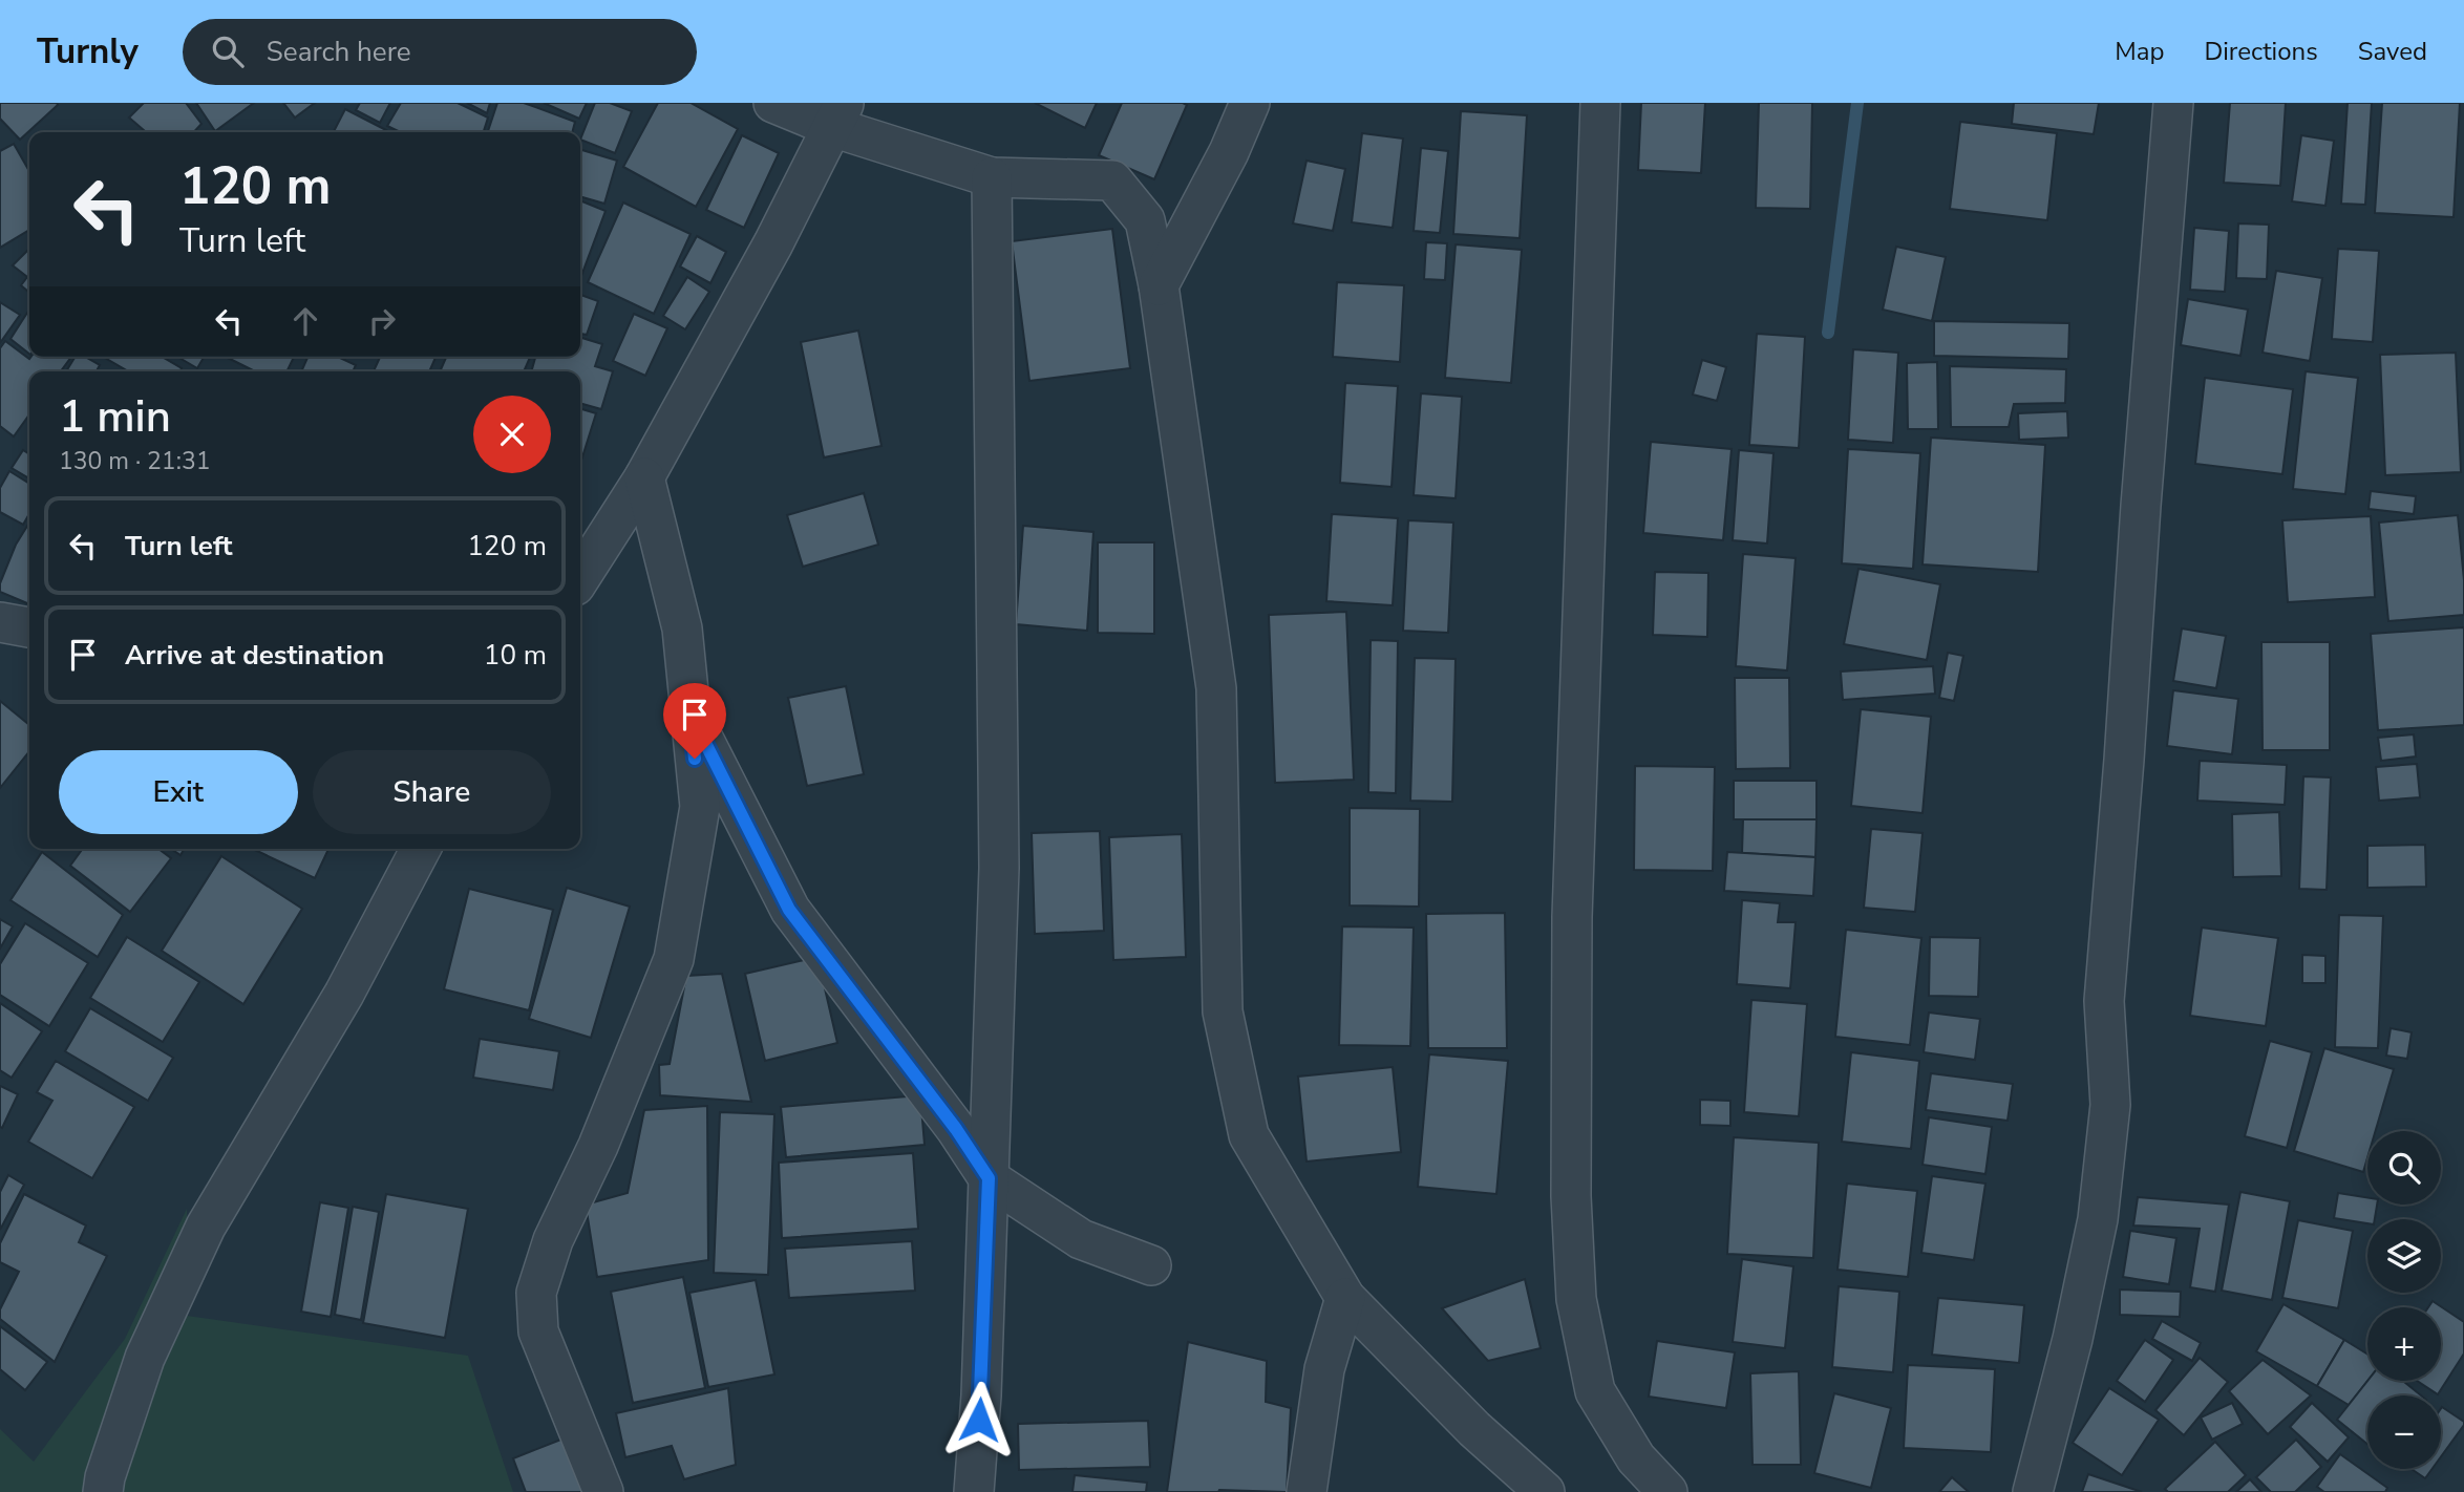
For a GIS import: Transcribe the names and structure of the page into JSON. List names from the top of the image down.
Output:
{
  "page": {
    "header": "Turnly",
    "search": "Search here",
    "nav": ["Map", "Directions", "Saved"],
    "turn": ["120 m", "Turn left"],
    "heading": ["1 min", "130 m · 21:31"],
    "list": [
      {
        "name": "Turn left",
        "value": "120 m"
      },
      {
        "name": "Arrive at destination",
        "value": "10 m"
      }
    ],
    "buttons": ["Exit", "Share"],
    "map_buttons": ["+", "−"]
  }
}
